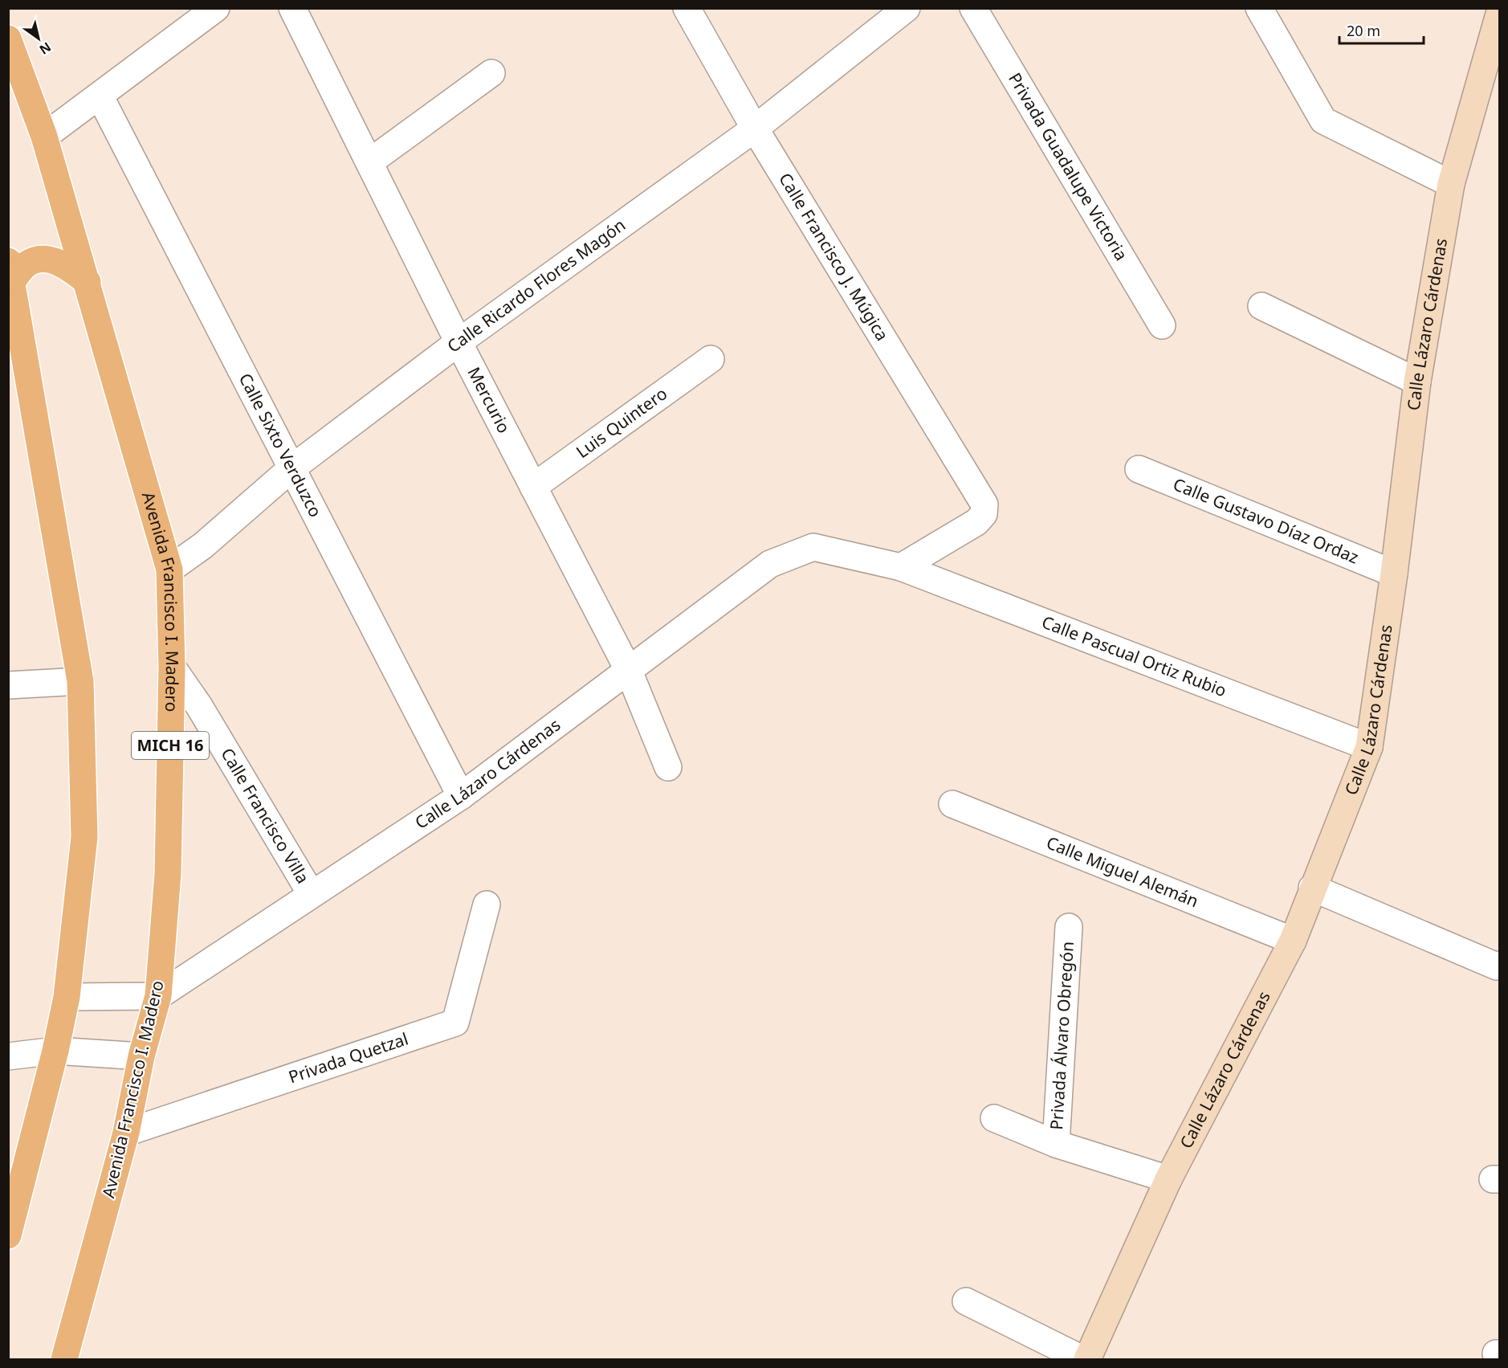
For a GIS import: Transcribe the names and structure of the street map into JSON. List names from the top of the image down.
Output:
{
  "streets": {
    "main road": ["Avenida Francisco I. Madero", "MICH 16"],
    "street": [
      "Privada Guadalupe Victoria",
      "Calle Francisco J. Múgica",
      "Calle Ricardo Flores Magón",
      "Calle Lázaro Cárdenas",
      "Mercurio",
      "Luis Quintero",
      "Calle Sixto Verduzco",
      "Calle Gustavo Díaz Ordaz",
      "Calle Pascual Ortiz Rubio",
      "Calle Francisco Villa",
      "Calle Miguel Alemán",
      "Privada Álvaro Obregón",
      "Privada Quetzal"
    ]
  },
  "crossings": [
    ["Calle Francisco J. Múgica", "Calle Ricardo Flores Magón"],
    ["Calle Francisco J. Múgica", "Calle Lázaro Cárdenas"],
    ["Calle Francisco J. Múgica", "Calle Pascual Ortiz Rubio"],
    ["Calle Ricardo Flores Magón", "Mercurio"],
    ["Calle Ricardo Flores Magón", "Calle Sixto Verduzco"],
    ["Calle Ricardo Flores Magón", "Avenida Francisco I. Madero"],
    ["Calle Lázaro Cárdenas", "Mercurio"],
    ["Calle Lázaro Cárdenas", "Calle Sixto Verduzco"],
    ["Calle Lázaro Cárdenas", "Calle Gustavo Díaz Ordaz"],
    ["Calle Lázaro Cárdenas", "Avenida Francisco I. Madero"],
    ["Calle Lázaro Cárdenas", "Calle Pascual Ortiz Rubio"],
    ["Calle Lázaro Cárdenas", "Calle Francisco Villa"],
    ["Calle Lázaro Cárdenas", "Calle Miguel Alemán"],
    ["Mercurio", "Luis Quintero"],
    ["Avenida Francisco I. Madero", "MICH 16"],
    ["Avenida Francisco I. Madero", "Calle Francisco Villa"],
    ["Avenida Francisco I. Madero", "Privada Quetzal"]
  ],
  "scale_bar": "20 m",
  "north": "bottom right"
}
